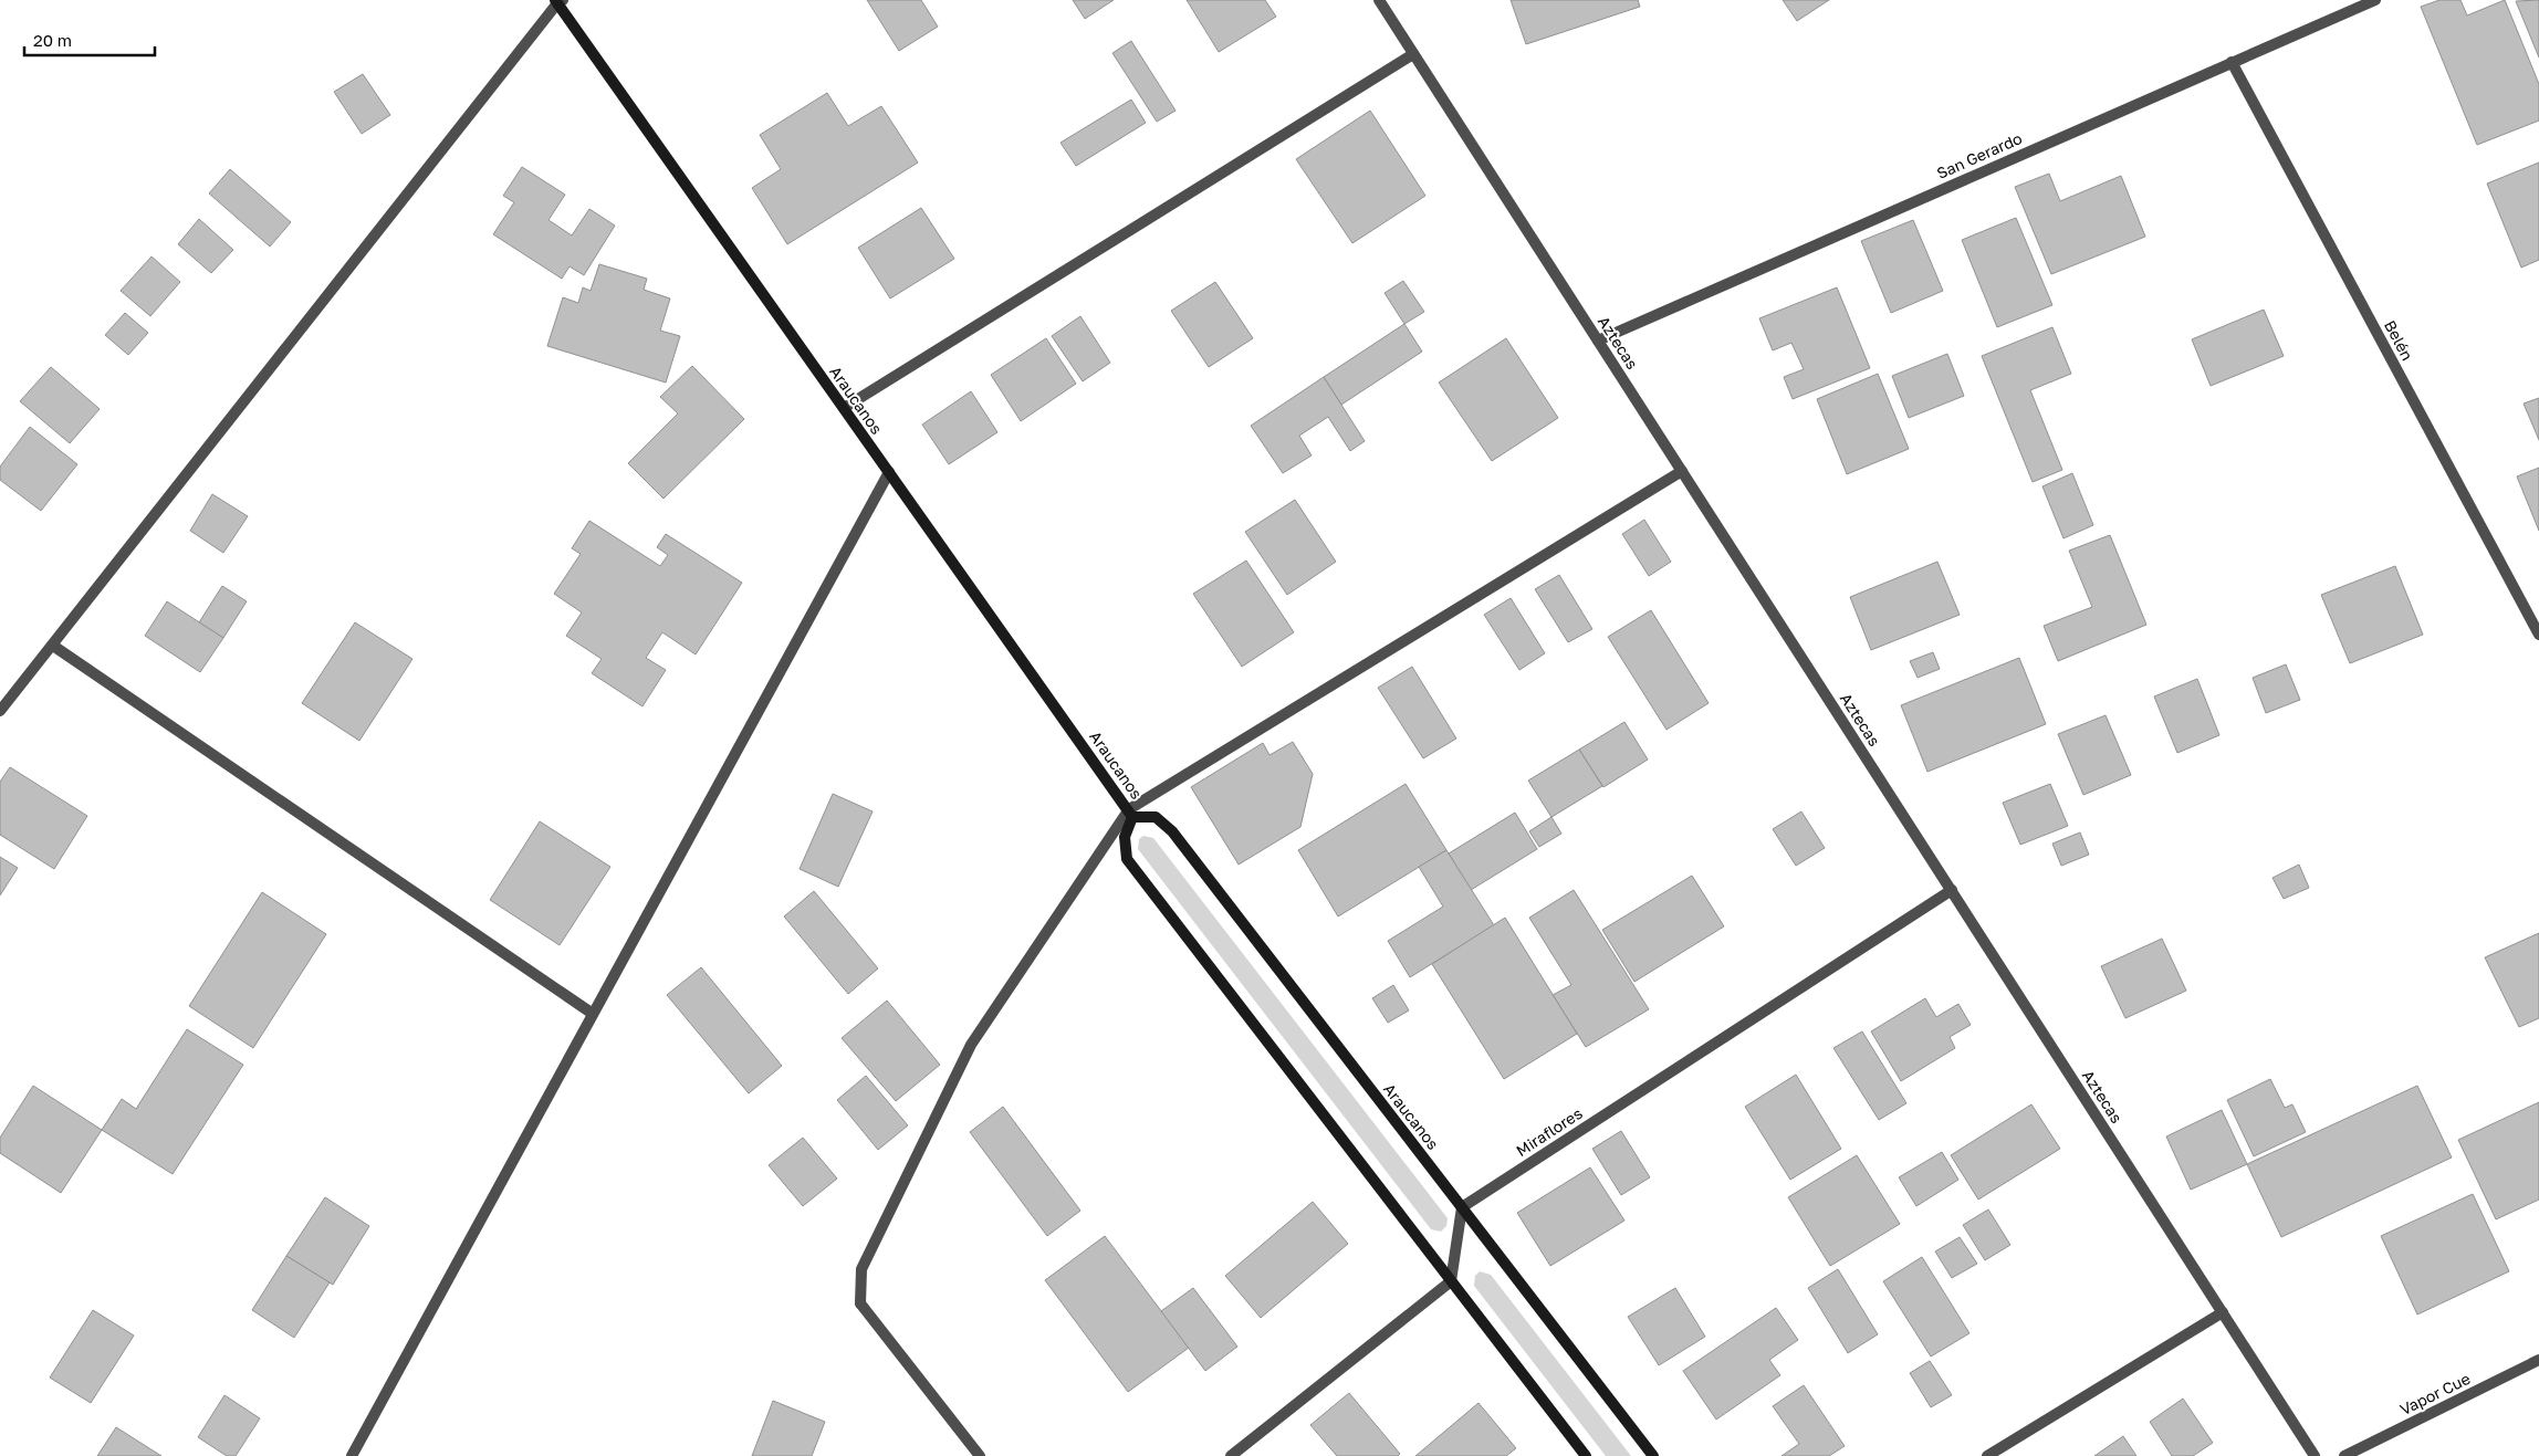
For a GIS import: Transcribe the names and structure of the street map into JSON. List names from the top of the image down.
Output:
{
  "streets": {
    "street": [
      "San Gerardo",
      "Belén",
      "Aztecas",
      "Araucanos",
      "Miraflores",
      "Vapor Cue"
    ]
  },
  "crossings": [
    ["San Gerardo", "Belén"],
    ["San Gerardo", "Aztecas"],
    ["Aztecas", "Miraflores"],
    ["Araucanos", "Miraflores"]
  ],
  "scale_bar": "20 m"
}
